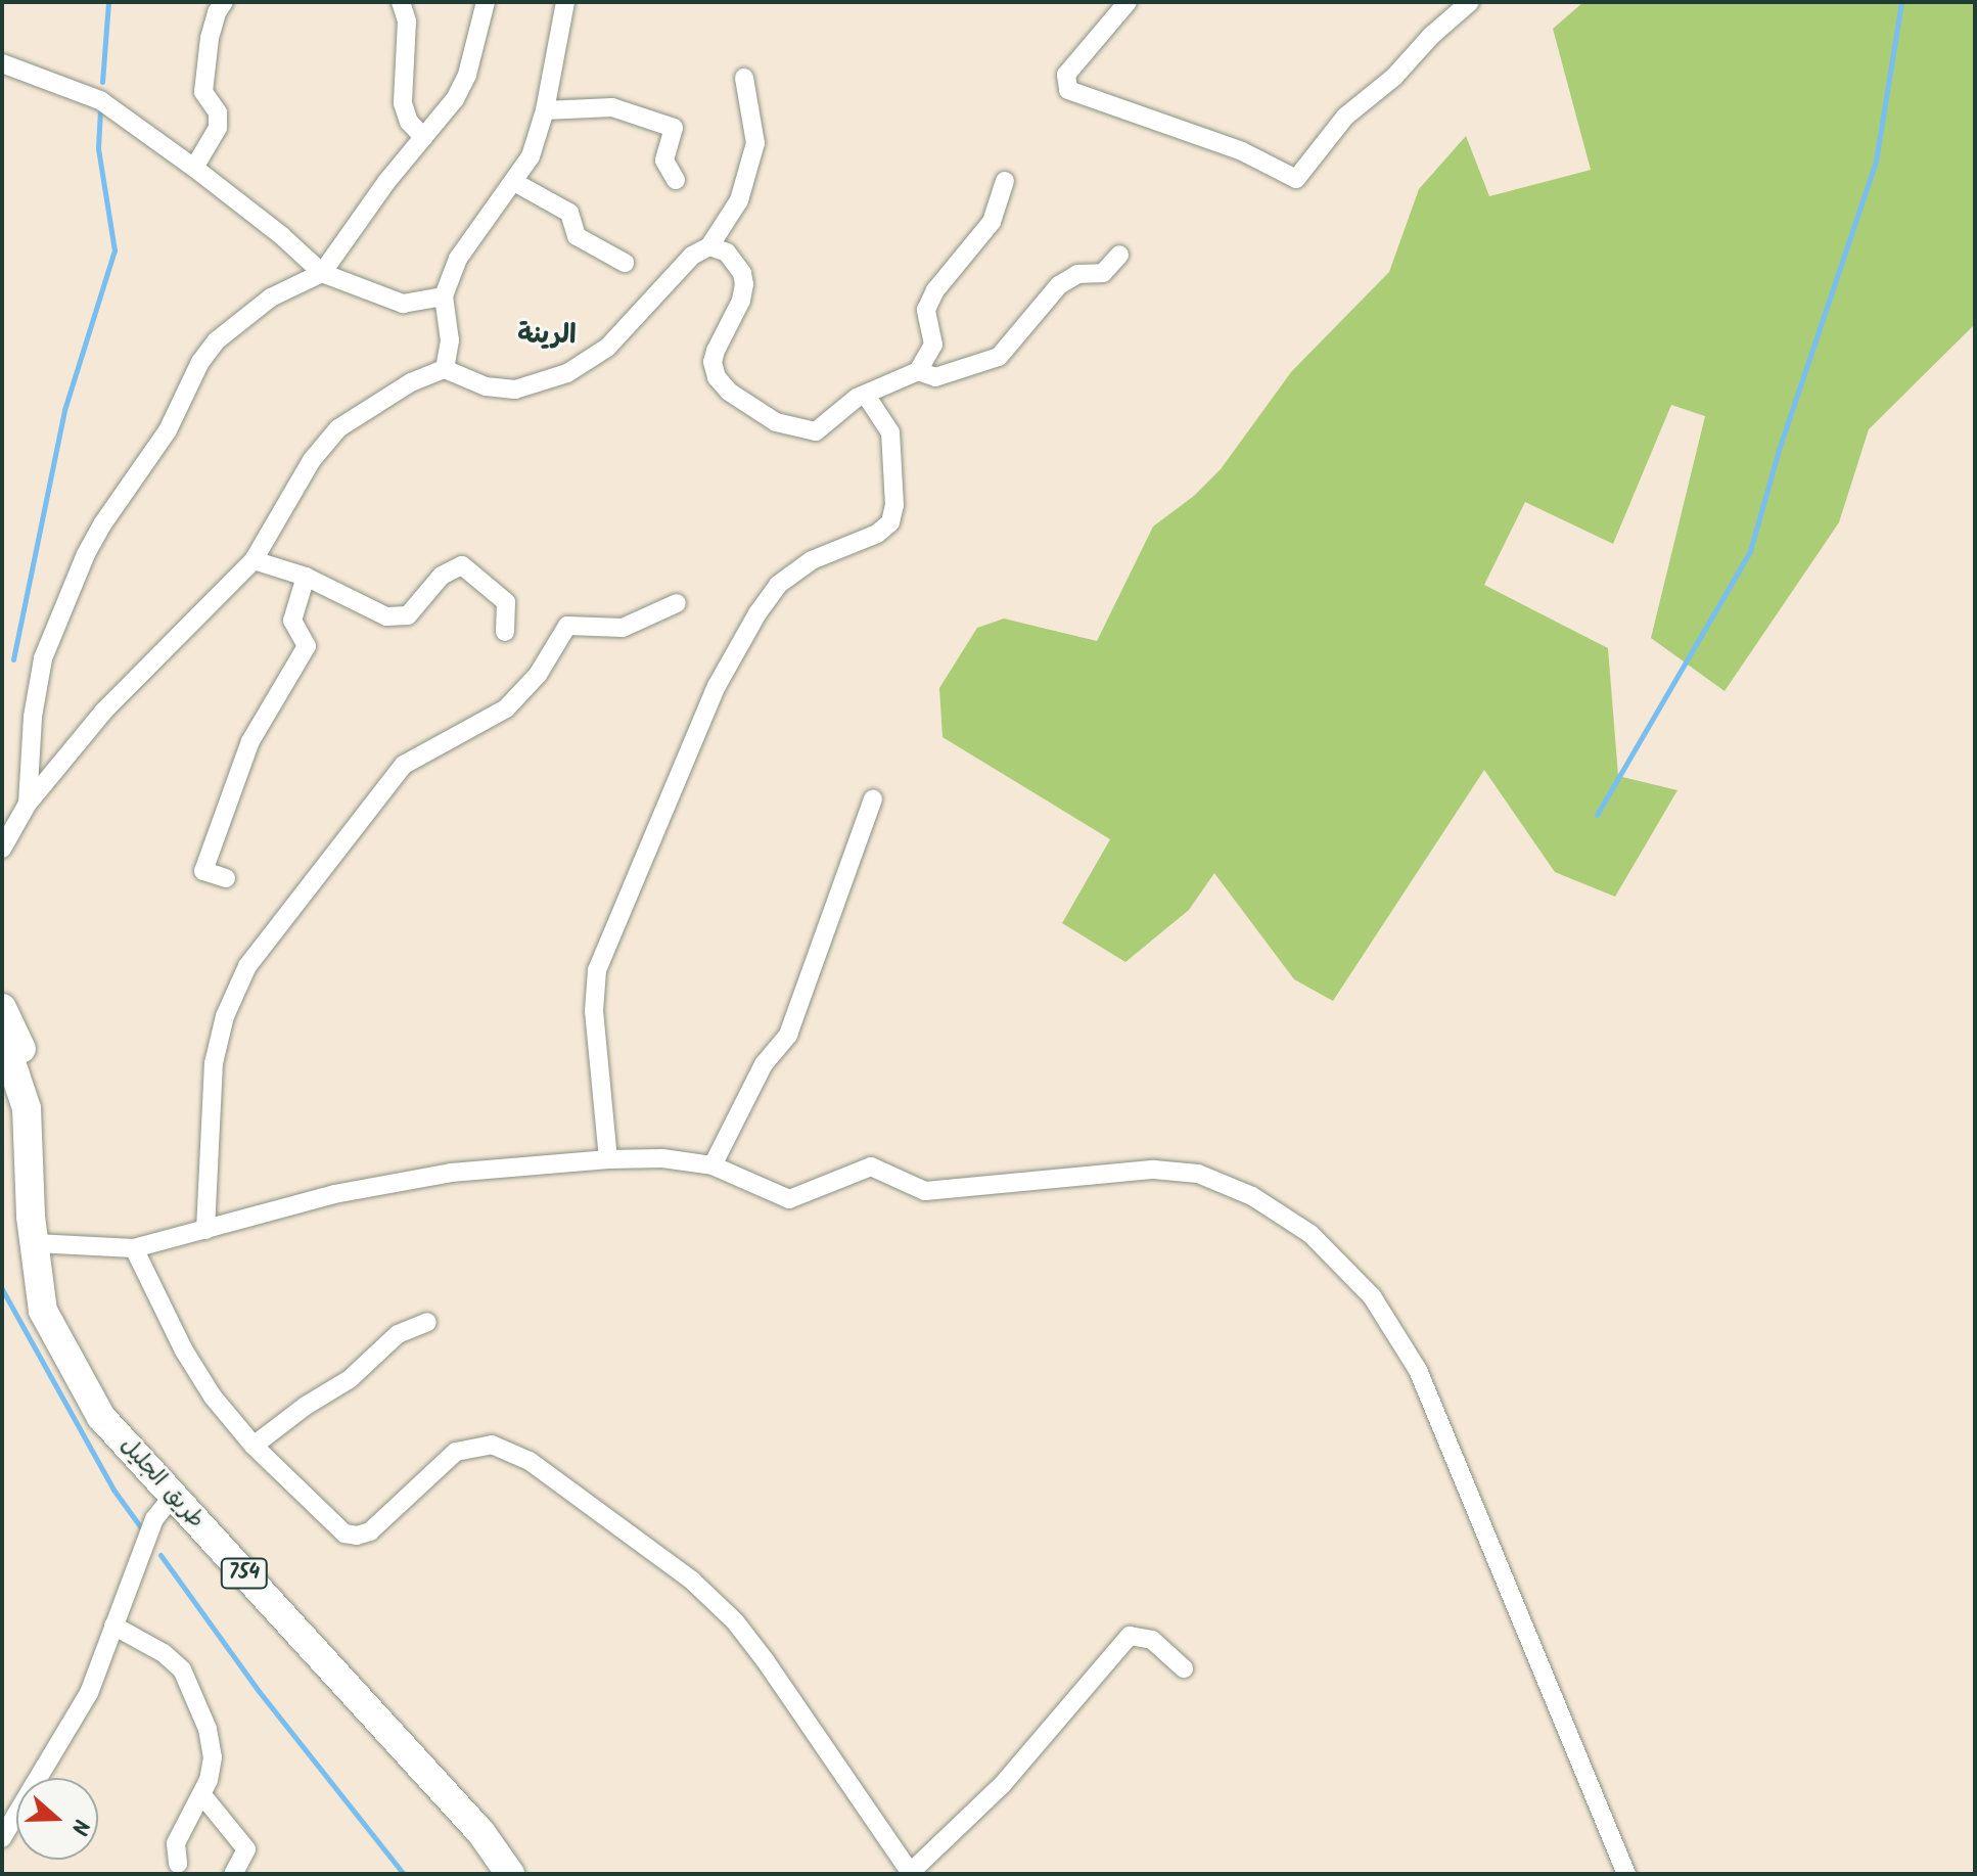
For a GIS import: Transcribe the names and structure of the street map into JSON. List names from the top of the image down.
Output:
{
  "streets": {
    "main road": ["طريق الجليل", "754"]
  },
  "districts": ["الرينة"],
  "north": "right"
}
